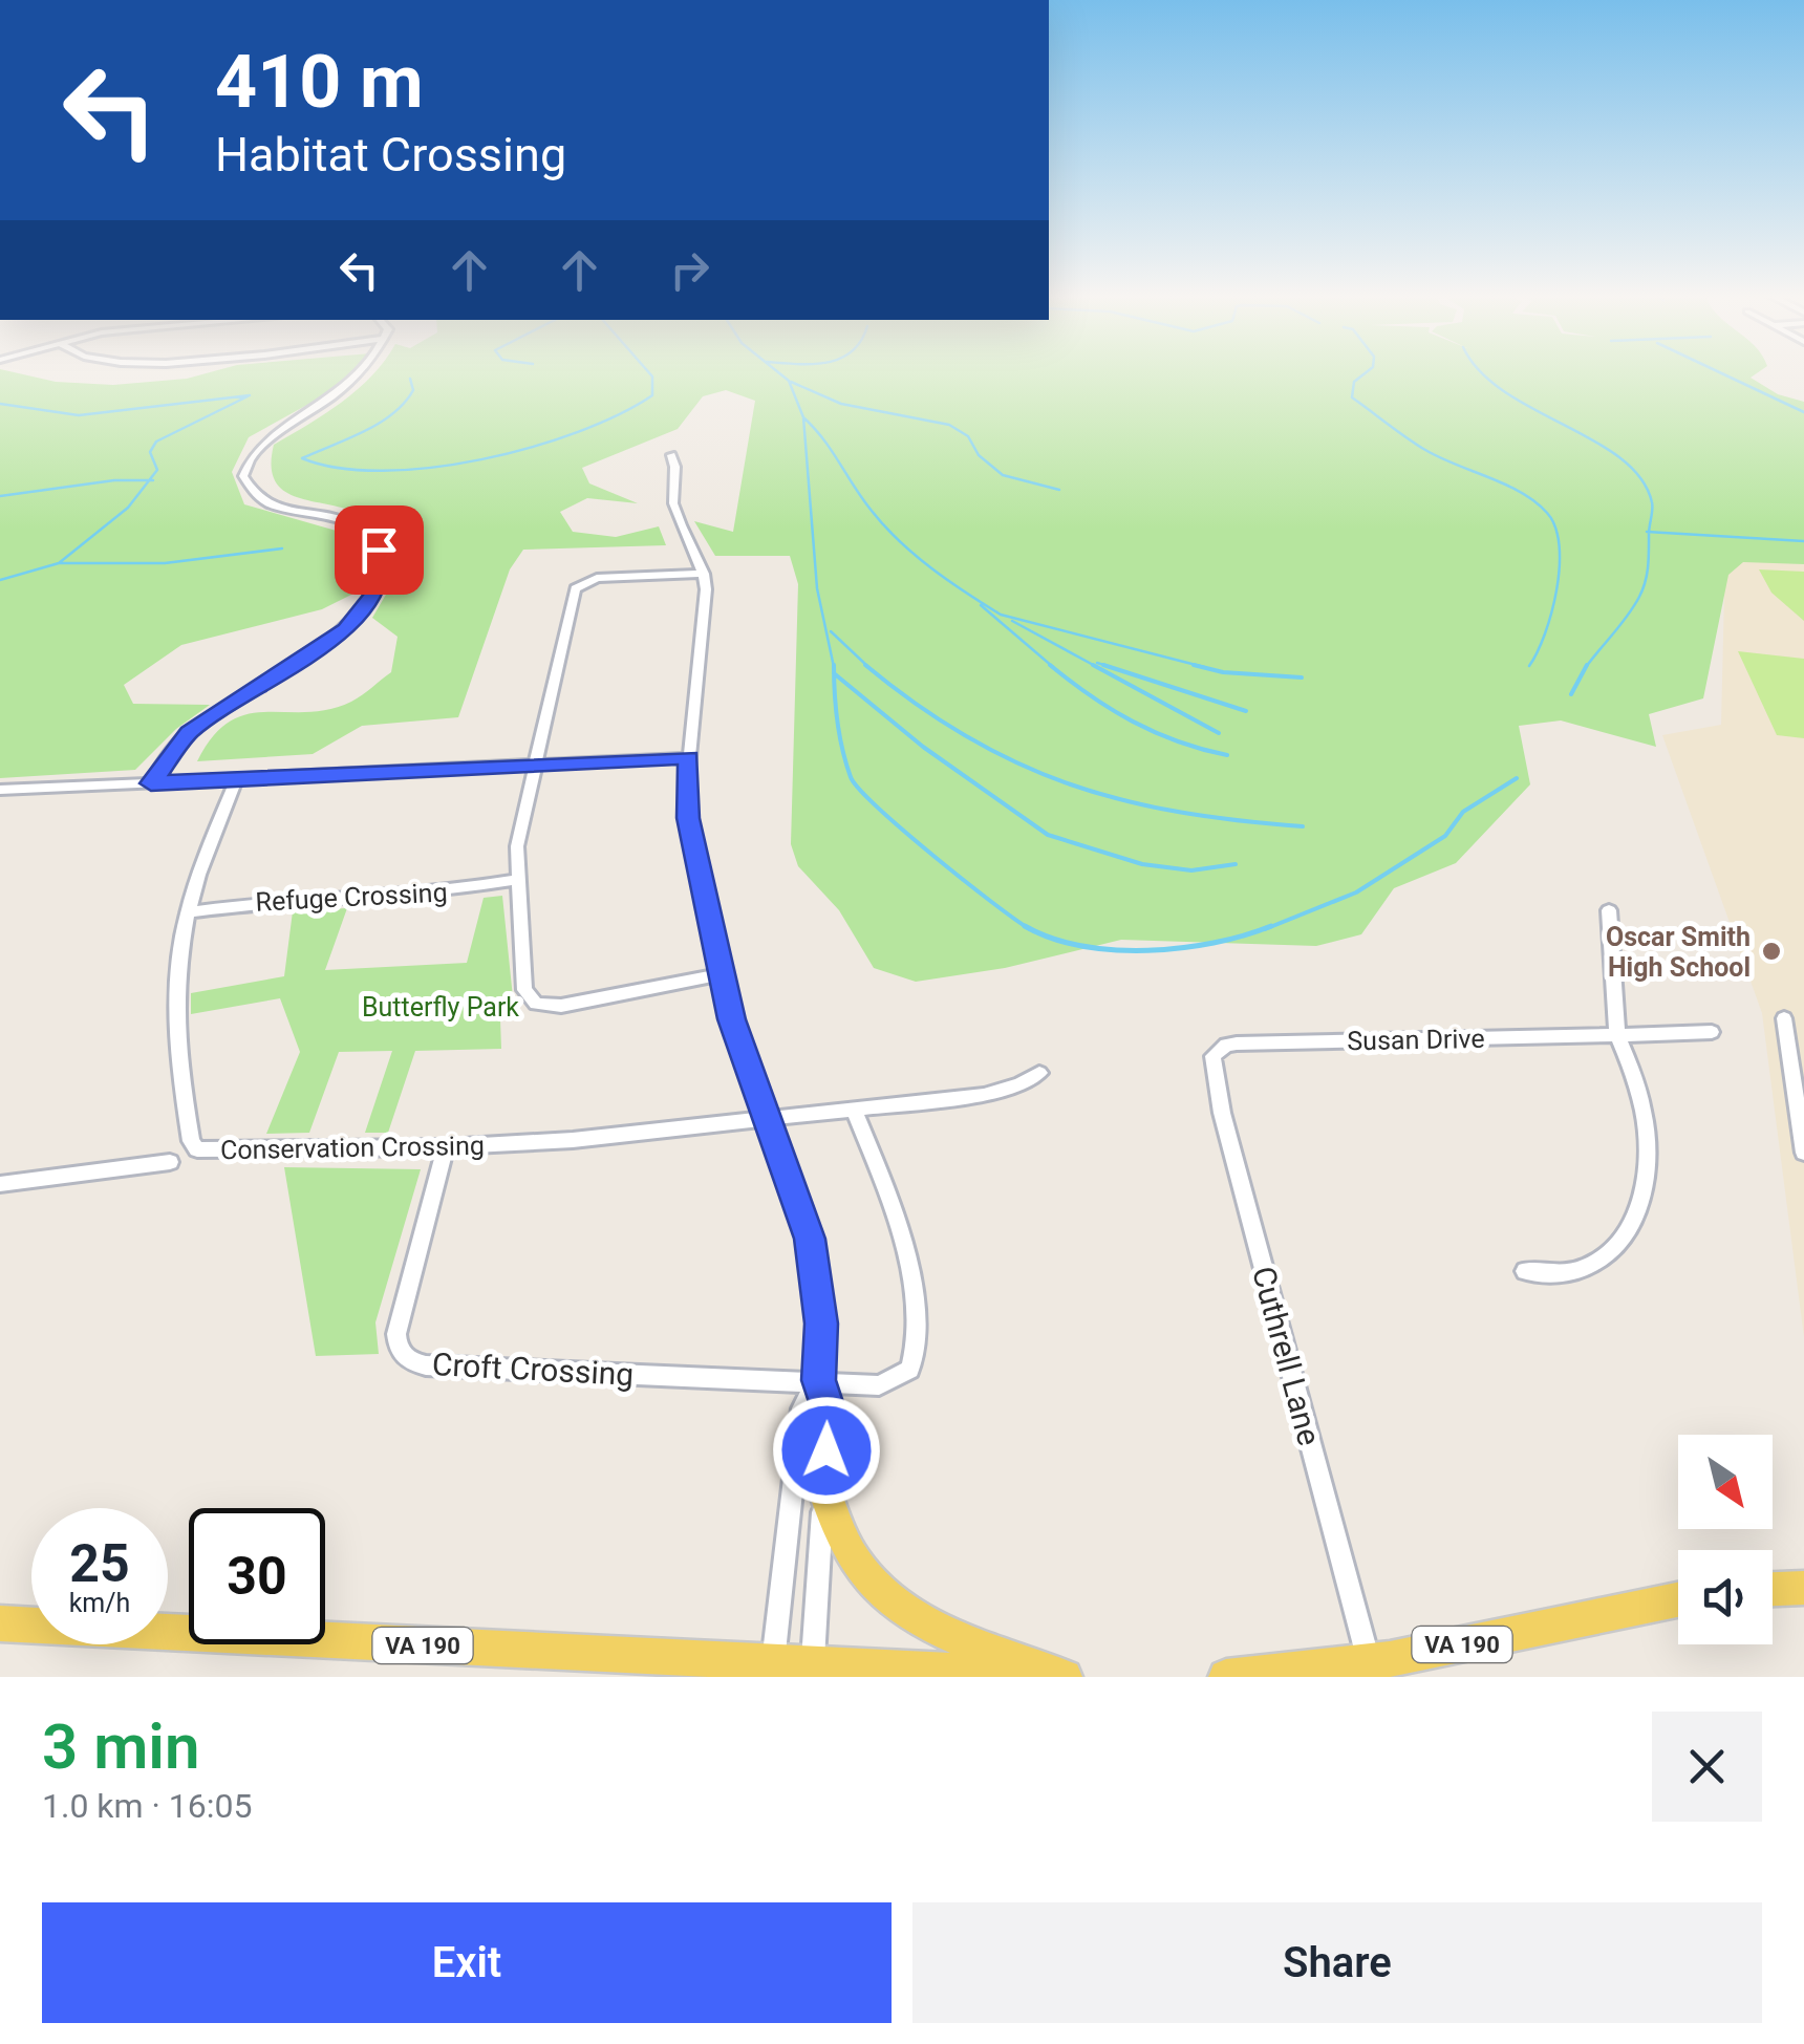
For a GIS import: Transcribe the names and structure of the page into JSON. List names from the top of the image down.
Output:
{
  "streets": {
    "main road": ["VA 190"],
    "street": [
      "Refuge Crossing",
      "Susan Drive",
      "Conservation Crossing",
      "Cuthrell Lane",
      "Croft Crossing"
    ]
  },
  "crossings": [
    ["Refuge Crossing", "Conservation Crossing"],
    ["Susan Drive", "Cuthrell Lane"],
    ["Conservation Crossing", "Croft Crossing"],
    ["Cuthrell Lane", "VA 190"]
  ],
  "parks": ["Butterfly Park"],
  "places": ["Oscar Smith High School"],
  "north": "bottom right",
  "page": {
    "turn": ["410 m", "Habitat Crossing"],
    "speed": "25 km/h",
    "limit": "30",
    "heading": ["3 min", "1.0 km · 16:05"],
    "buttons": ["Exit", "Share"]
  }
}
